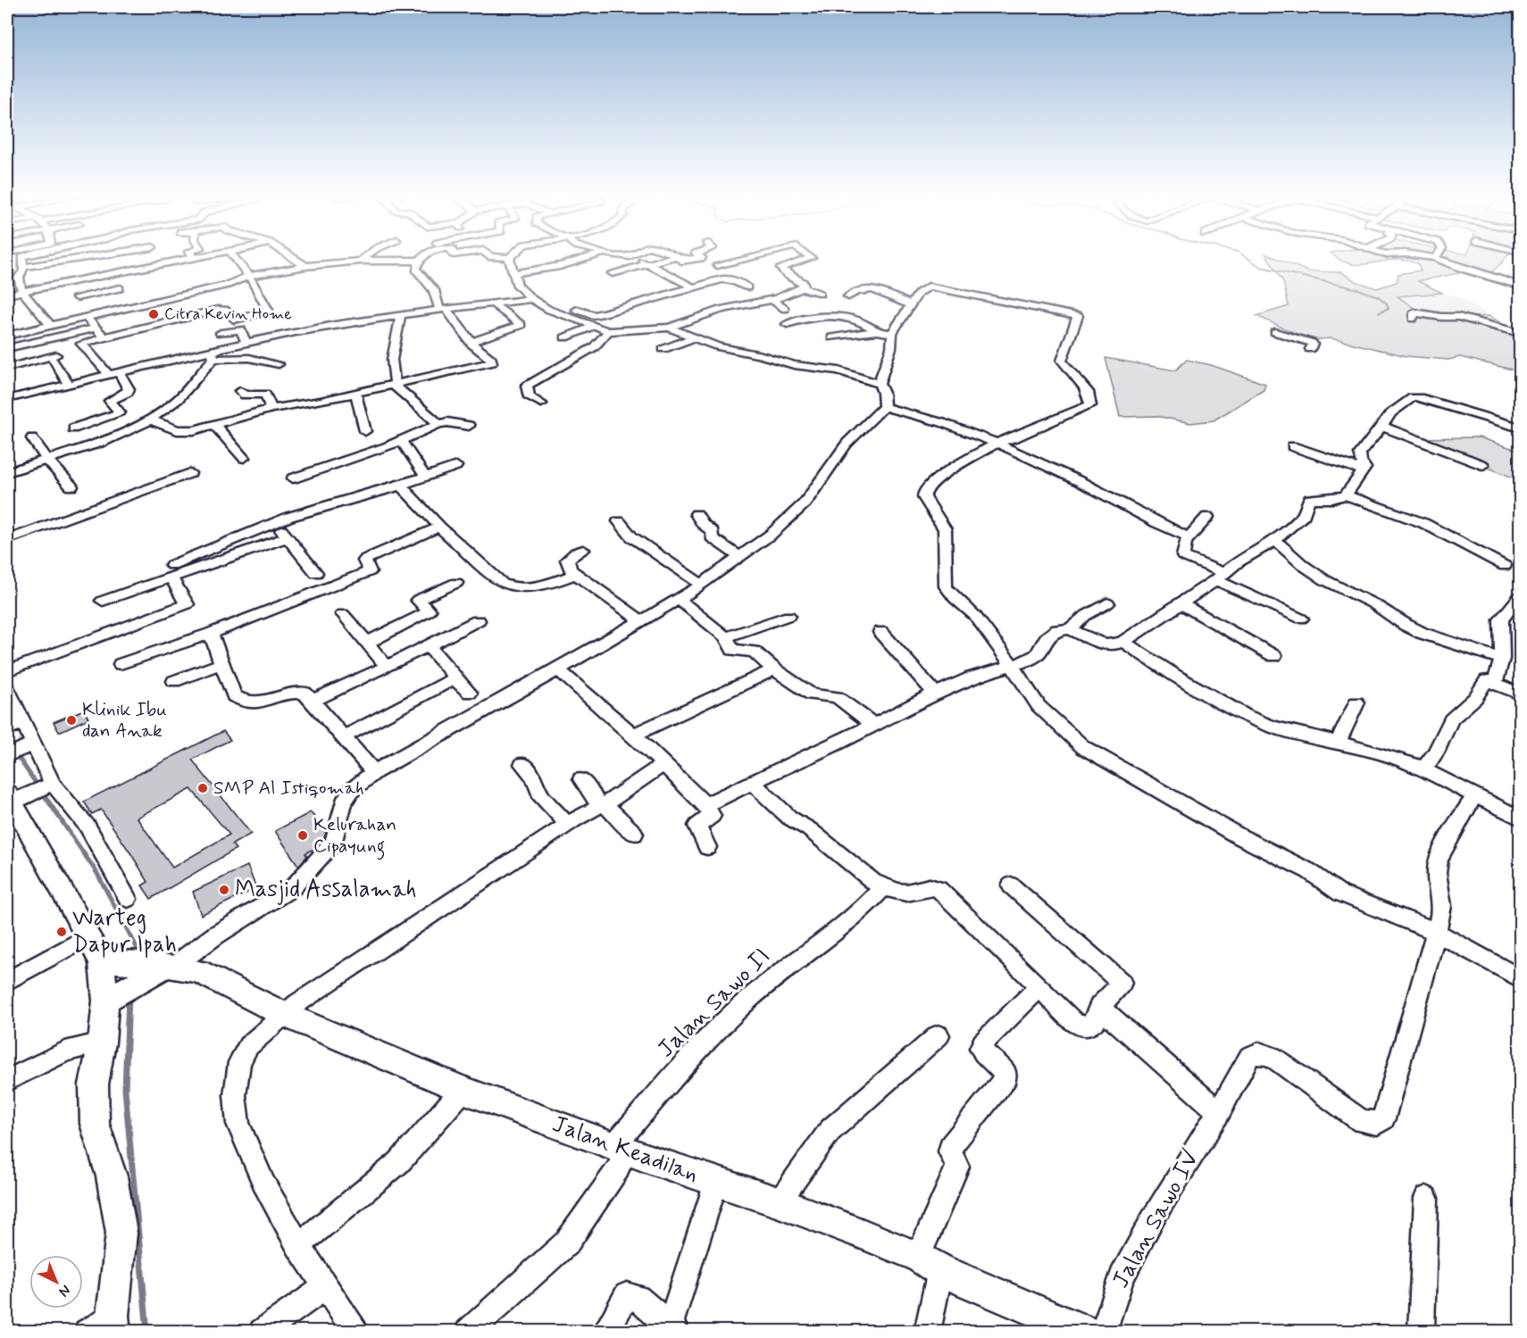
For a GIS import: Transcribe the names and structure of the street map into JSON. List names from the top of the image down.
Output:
{
  "streets": {
    "main road": ["Jalan Keadilan"],
    "street": ["Jalan Sawo II", "Jalan Sawo IV"]
  },
  "crossings": [
    ["Jalan Sawo II", "Jalan Keadilan"]
  ],
  "places": [
    "Citra Kevin Home",
    "Klinik Ibu dan Anak",
    "SMP Al Istiqomah",
    "Kelurahan Cipayung",
    "Masjid Assalamah",
    "Warteg Dapur Ipah"
  ],
  "north": "bottom right"
}
